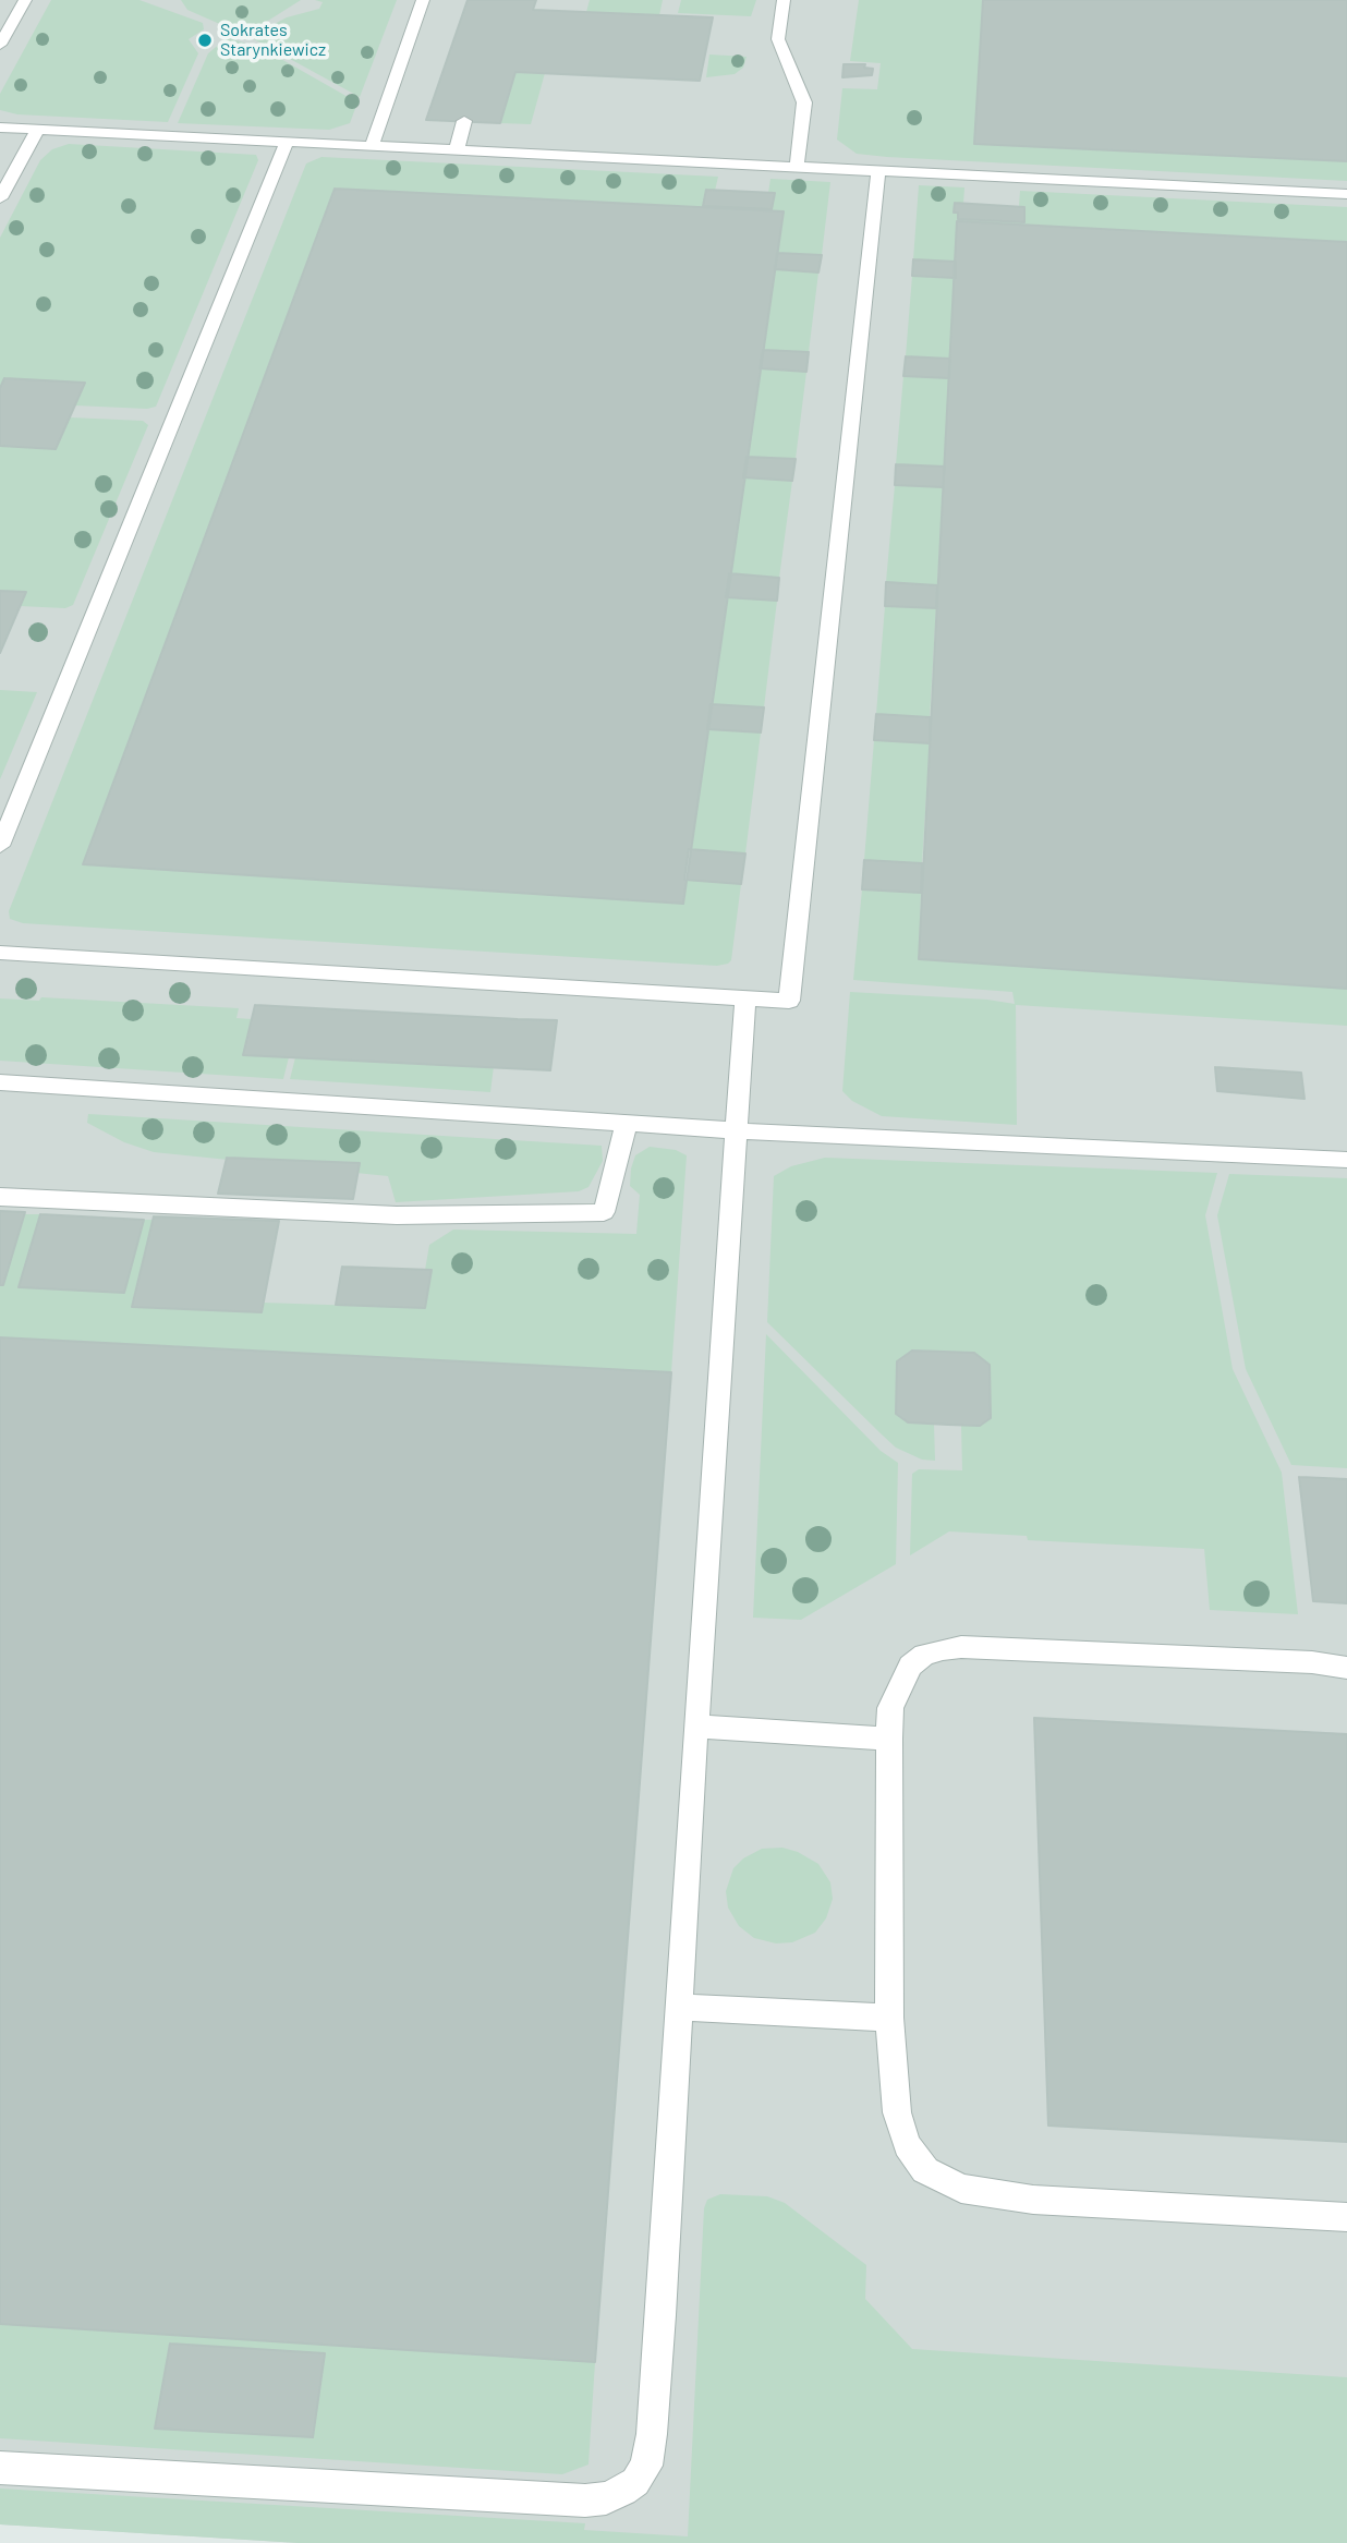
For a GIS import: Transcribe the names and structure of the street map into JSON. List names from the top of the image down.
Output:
{
  "places": ["Sokrates Starynkiewicz"]
}
